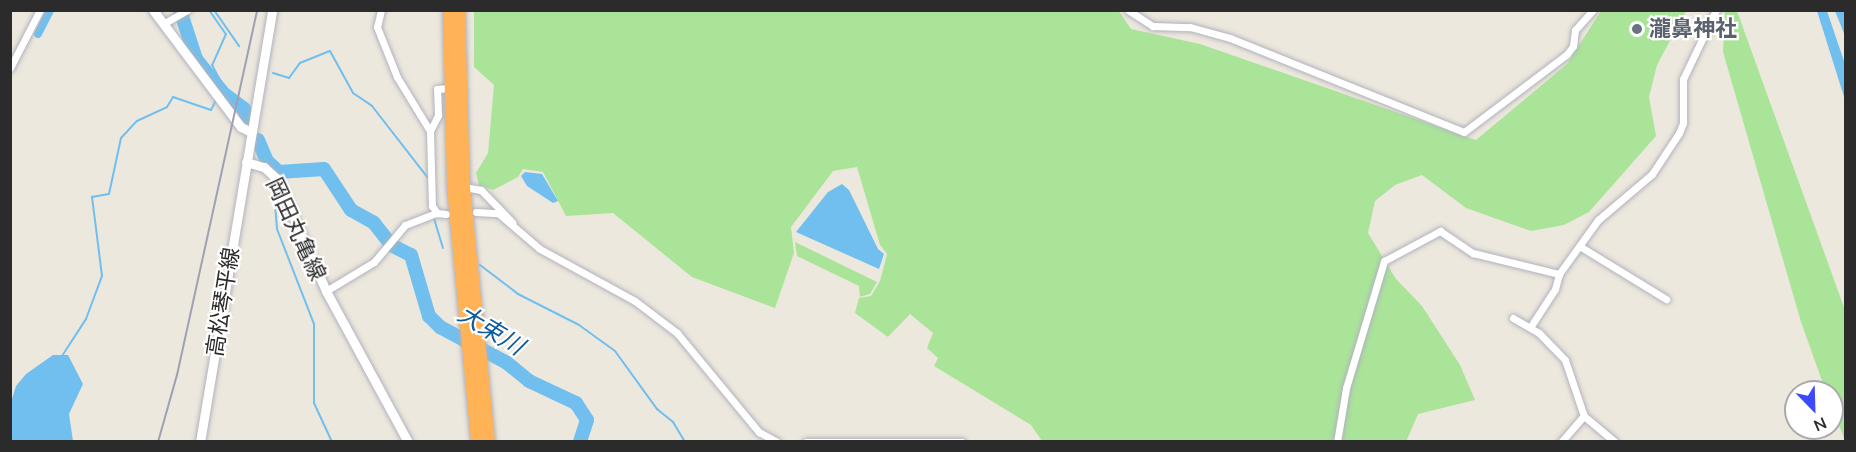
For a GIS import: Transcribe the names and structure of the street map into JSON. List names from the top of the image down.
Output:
{
  "streets": {
    "main road": ["岡田丸亀線", "高松琴平線"]
  },
  "crossings": [
    ["岡田丸亀線", "高松琴平線"]
  ],
  "water": ["大束川"],
  "places": ["瀧鼻神社"],
  "north": "bottom right"
}
